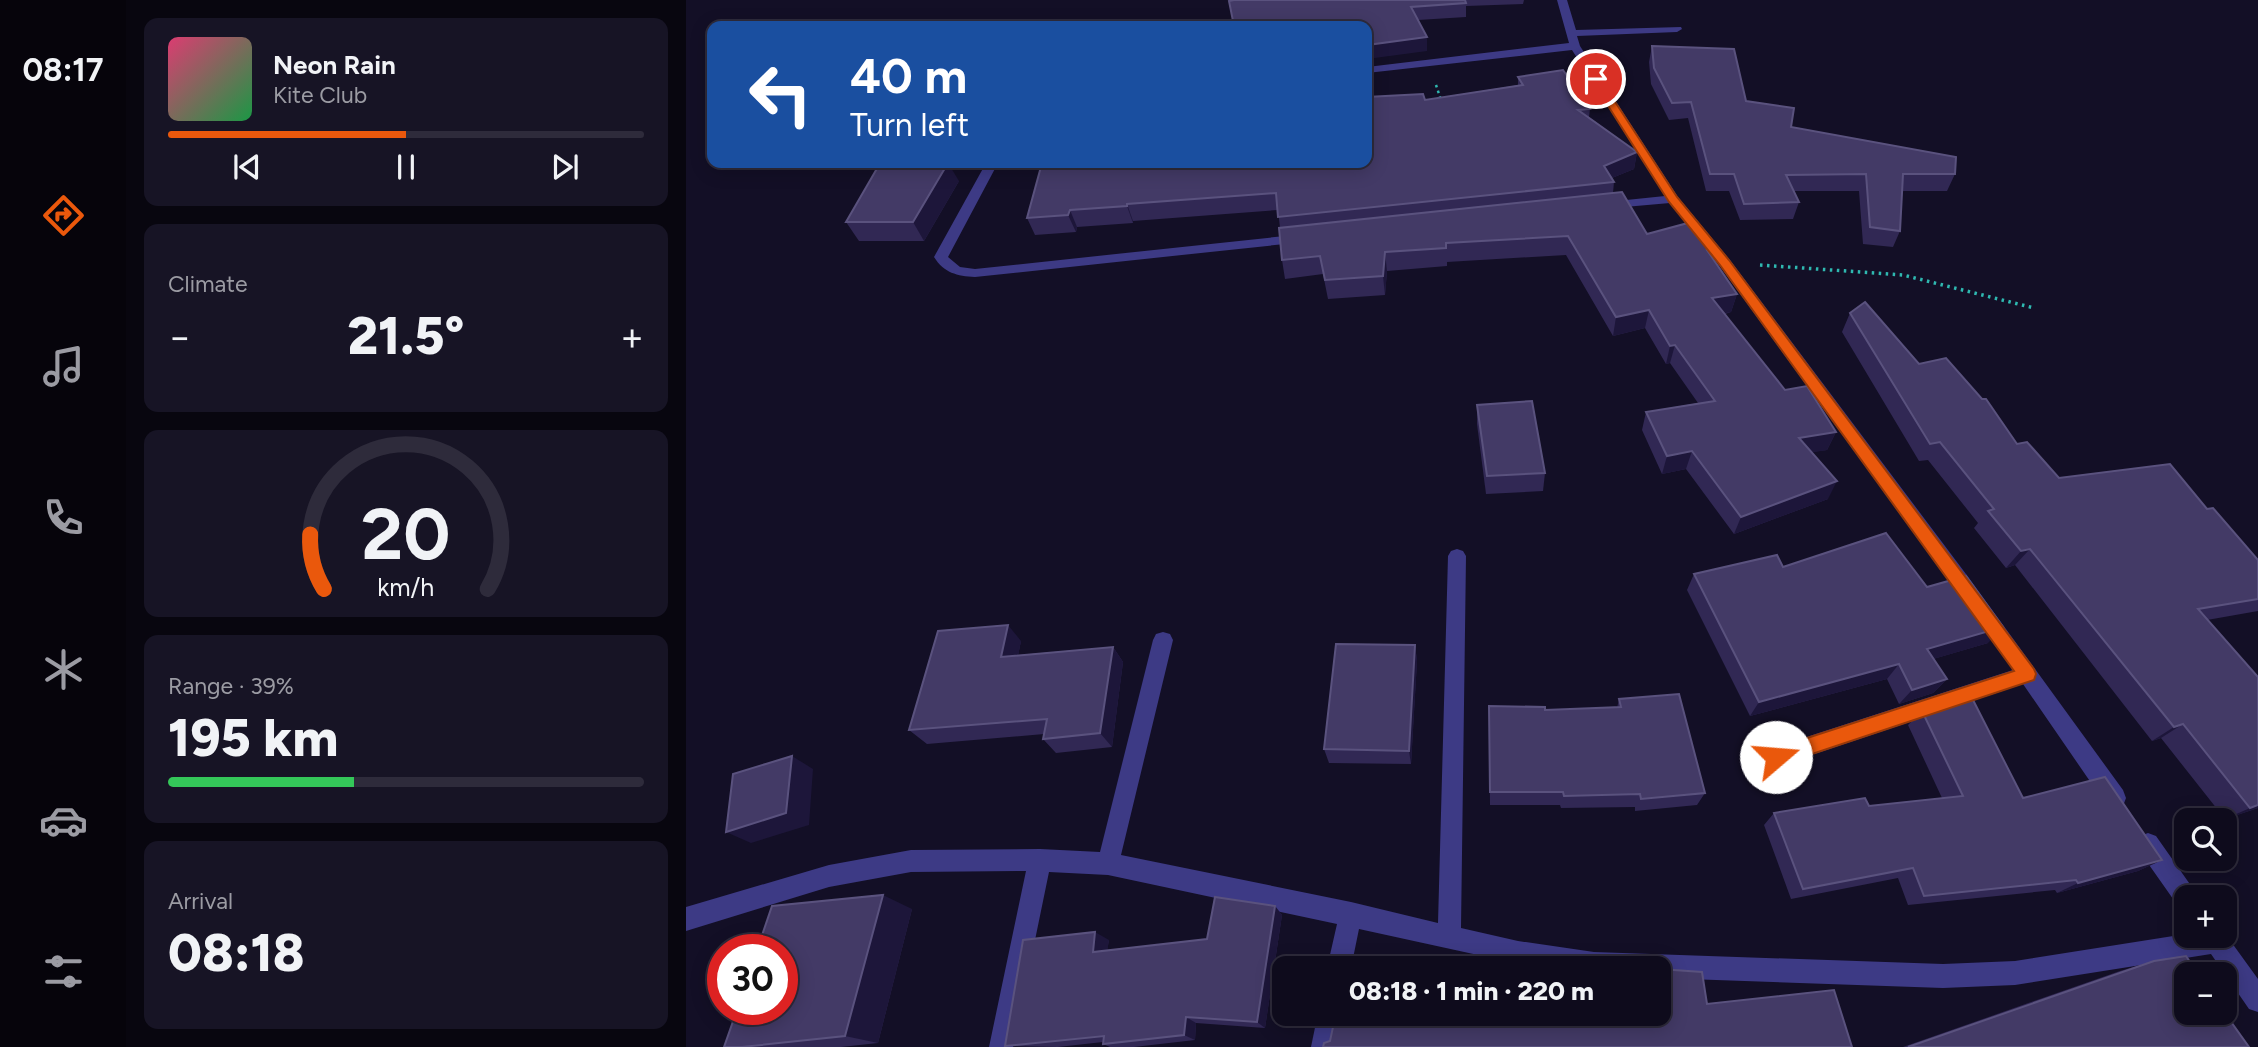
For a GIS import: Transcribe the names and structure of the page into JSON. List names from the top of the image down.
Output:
{
  "page": {
    "tabs": "08:17",
    "turn": ["40 m", "Turn left"],
    "song": ["Neon Rain", "Kite Club"],
    "tile": [
      "Climate",
      ["Range · 39%", "195 km"],
      ["Arrival", "08:18"]
    ],
    "heat": ["−", "21.5°", "+"],
    "map_buttons": ["+", "−"],
    "limit": "30",
    "trip": "08:18 · 1 min · 220 m",
    "gauge": ["20", "km/h"]
  }
}
